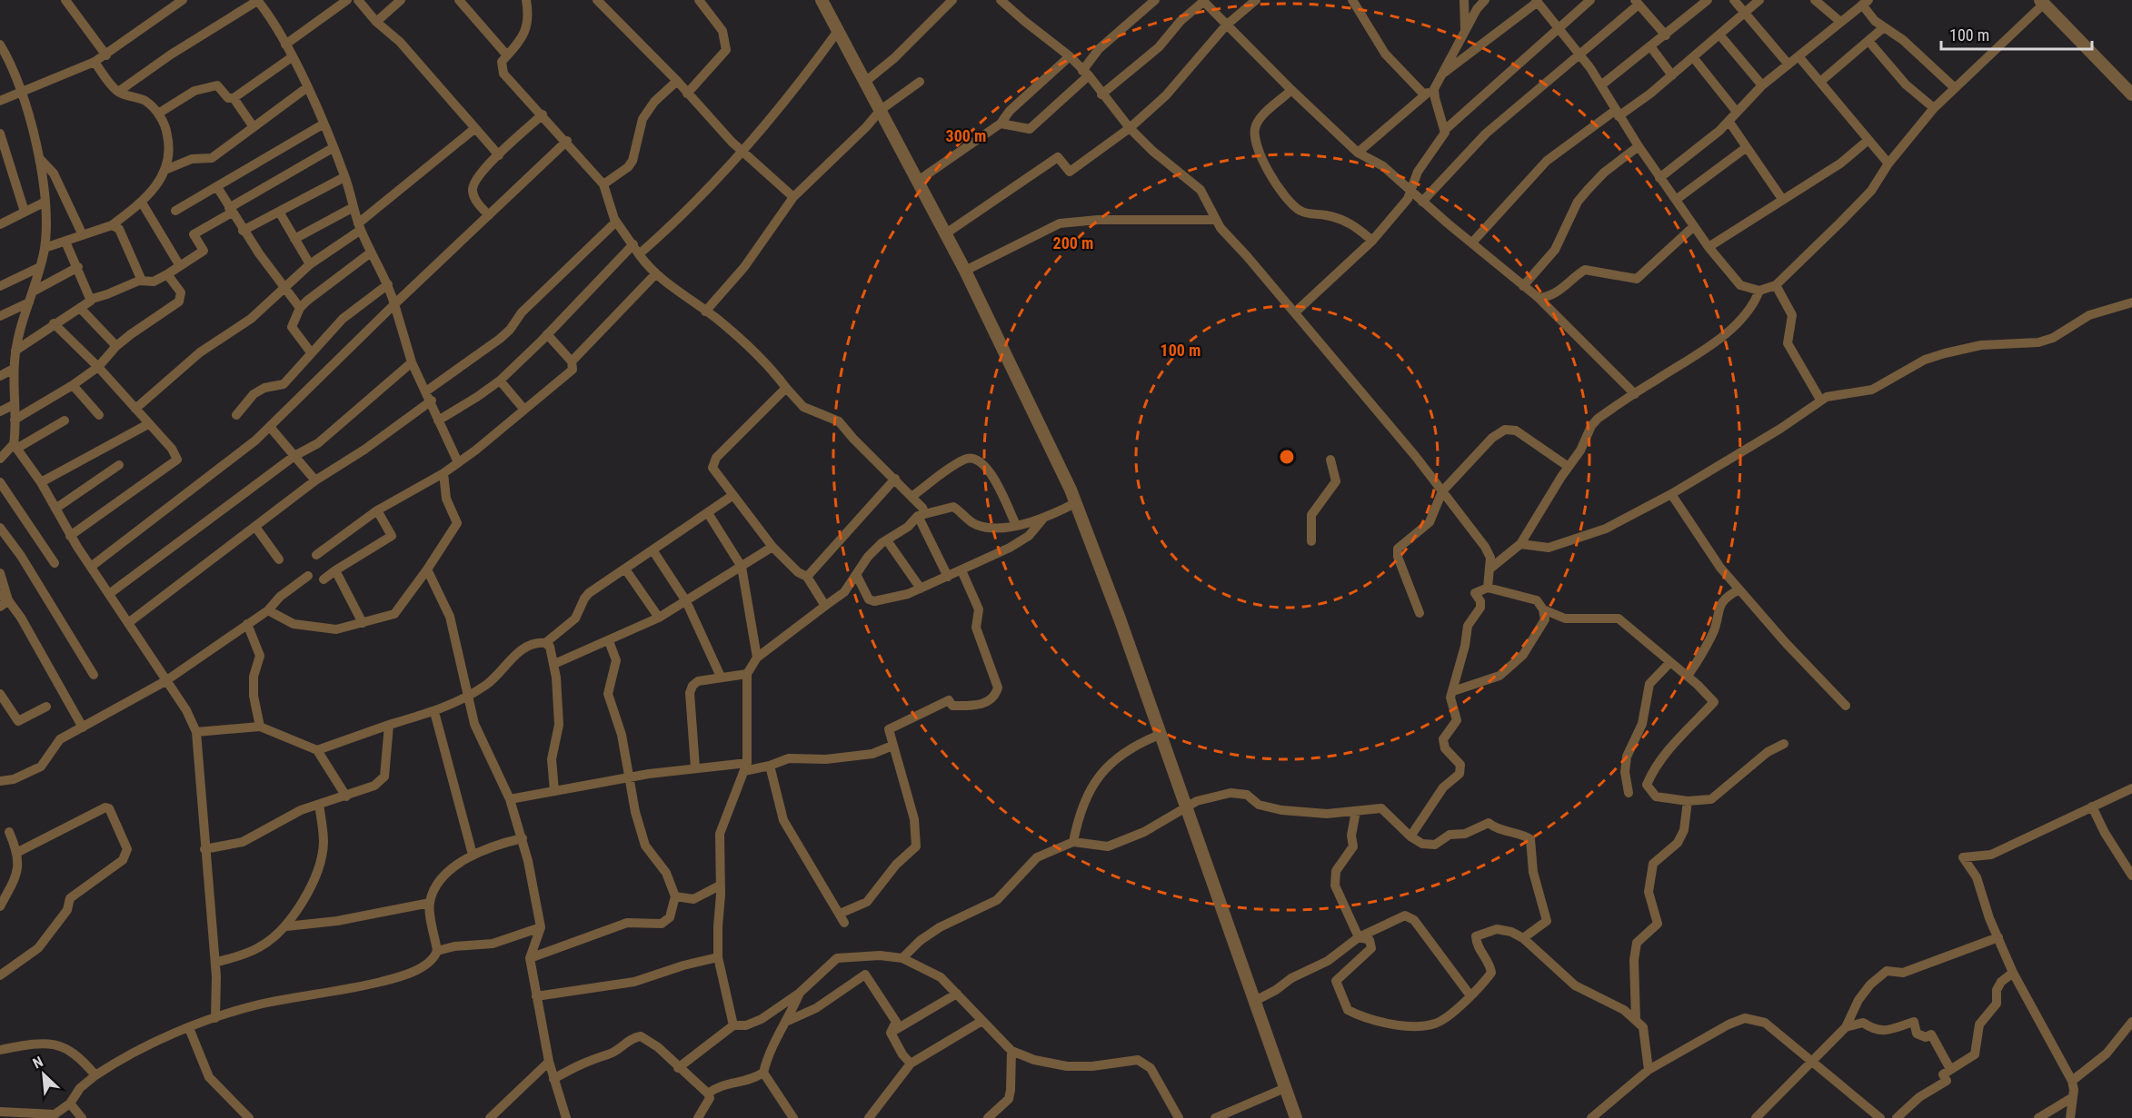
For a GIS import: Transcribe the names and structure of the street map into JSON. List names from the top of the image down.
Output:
{
  "scale_bar": "100 m",
  "north": "top left",
  "rings": ["300 m", "200 m", "100 m"]
}
